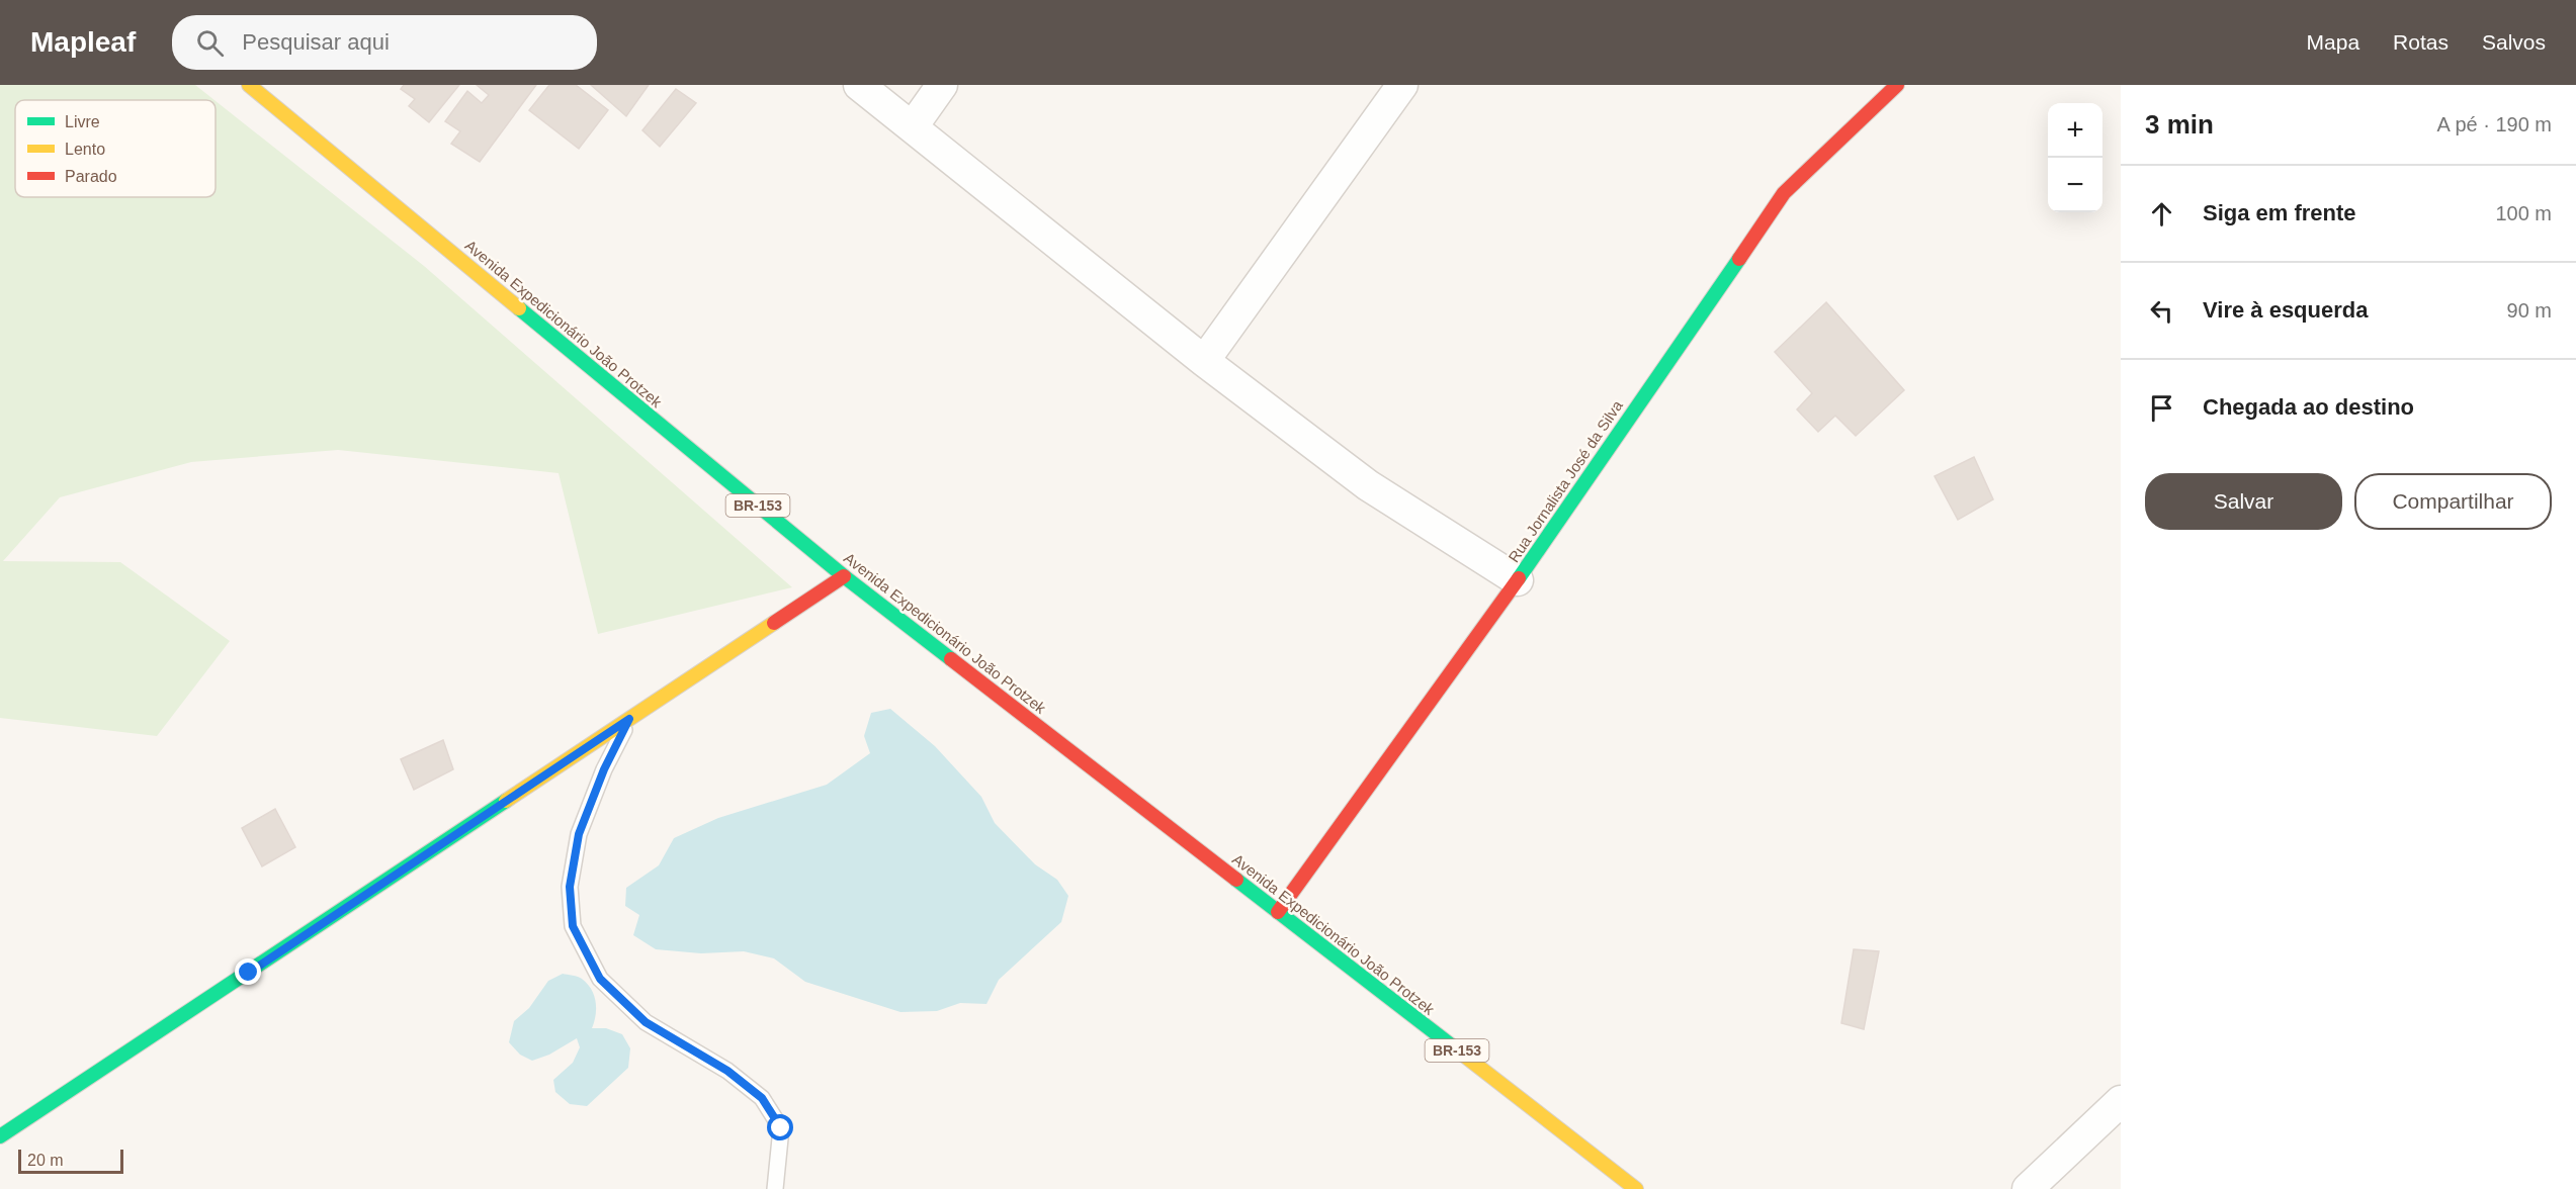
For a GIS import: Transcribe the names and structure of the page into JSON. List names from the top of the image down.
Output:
{
  "streets": {
    "main road": ["Avenida Expedicionário João Protzek", "Rua Jornalista José da Silva", "BR-153"]
  },
  "crossings": [
    ["Avenida Expedicionário João Protzek", "Rua Jornalista José da Silva"]
  ],
  "legend": ["Livre", "Lento", "Parado"],
  "scale_bar": "20 m",
  "page": {
    "header": "Mapleaf",
    "search": "Pesquisar aqui",
    "nav": ["Mapa", "Rotas", "Salvos"],
    "heading": ["3 min", "A pé · 190 m"],
    "map_buttons": ["+", "−"],
    "list": [
      ["Siga em frente", "100 m"],
      ["Vire à esquerda", "90 m"],
      "Chegada ao destino"
    ],
    "buttons": ["Salvar", "Compartilhar"],
    "scale": "20 m"
  }
}
